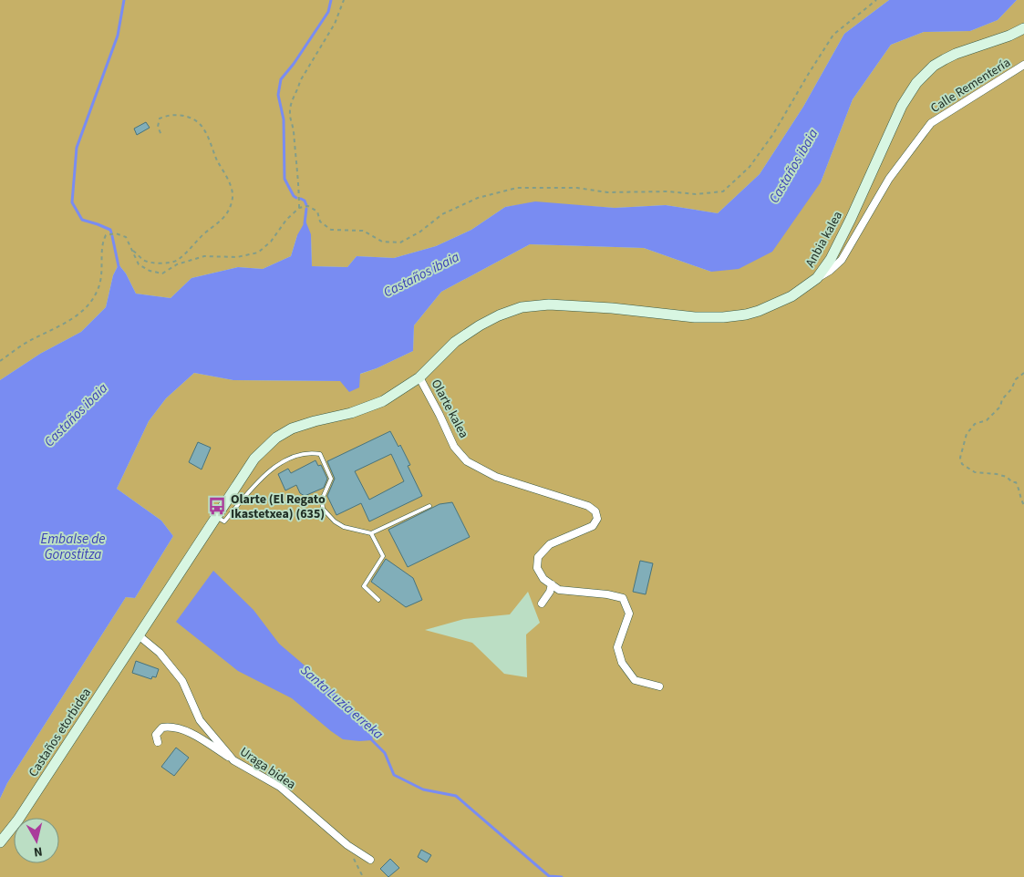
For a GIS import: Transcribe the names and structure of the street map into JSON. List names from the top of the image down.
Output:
{
  "streets": {
    "street": [
      "Calle Rementería",
      "Anbia kalea",
      "Olarte kalea",
      "Castaños etorbidea",
      "Uraga bidea"
    ]
  },
  "crossings": [
    ["Calle Rementería", "Anbia kalea"],
    ["Anbia kalea", "Olarte kalea"],
    ["Olarte kalea", "Castaños etorbidea"],
    ["Olarte kalea", "Uraga bidea"],
    ["Castaños etorbidea", "Uraga bidea"]
  ],
  "water": ["Castaños ibaia", "Embalse de Gorostitza", "Santa Luzia erreka"],
  "places": {
    "bus stop": ["Olarte (El Regato Ikastetxea) (635)"]
  },
  "north": "bottom"
}
